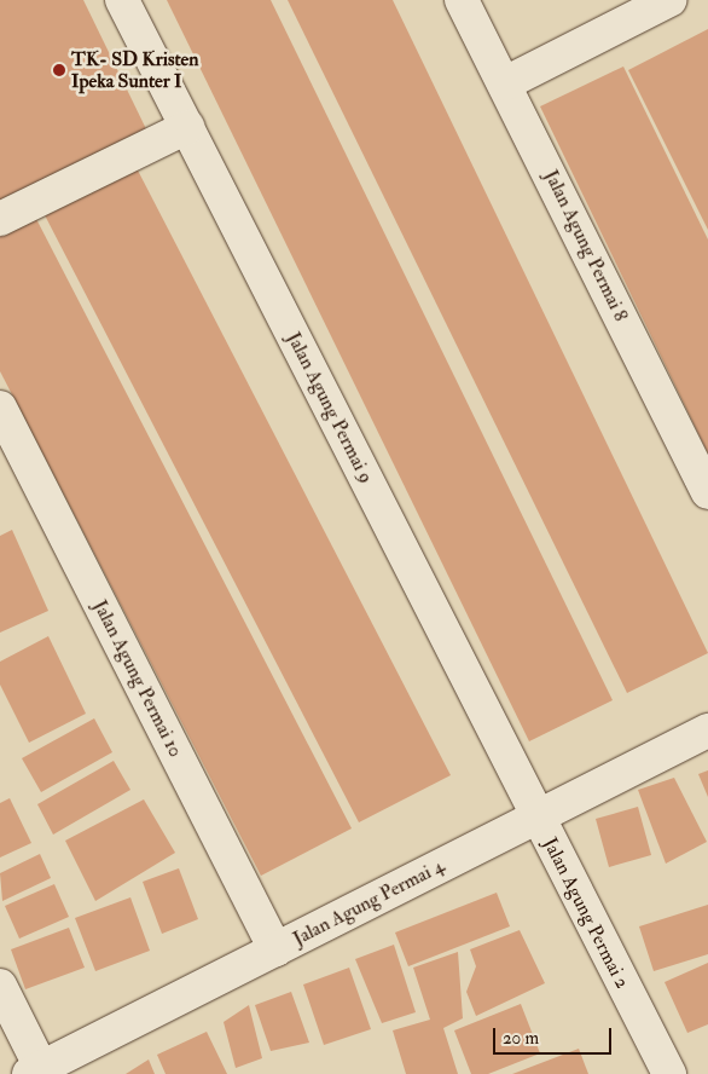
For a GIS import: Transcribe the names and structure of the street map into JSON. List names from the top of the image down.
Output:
{
  "streets": {
    "street": [
      "Jalan Agung Permai 8",
      "Jalan Agung Permai 9",
      "Jalan Agung Permai 10",
      "Jalan Agung Permai 4",
      "Jalan Agung Permai 2"
    ]
  },
  "crossings": [
    ["Jalan Agung Permai 9", "Jalan Agung Permai 4"],
    ["Jalan Agung Permai 9", "Jalan Agung Permai 2"],
    ["Jalan Agung Permai 10", "Jalan Agung Permai 4"],
    ["Jalan Agung Permai 4", "Jalan Agung Permai 2"]
  ],
  "places": ["TK- SD Kristen Ipeka Sunter I"],
  "scale_bar": "20 m"
}
